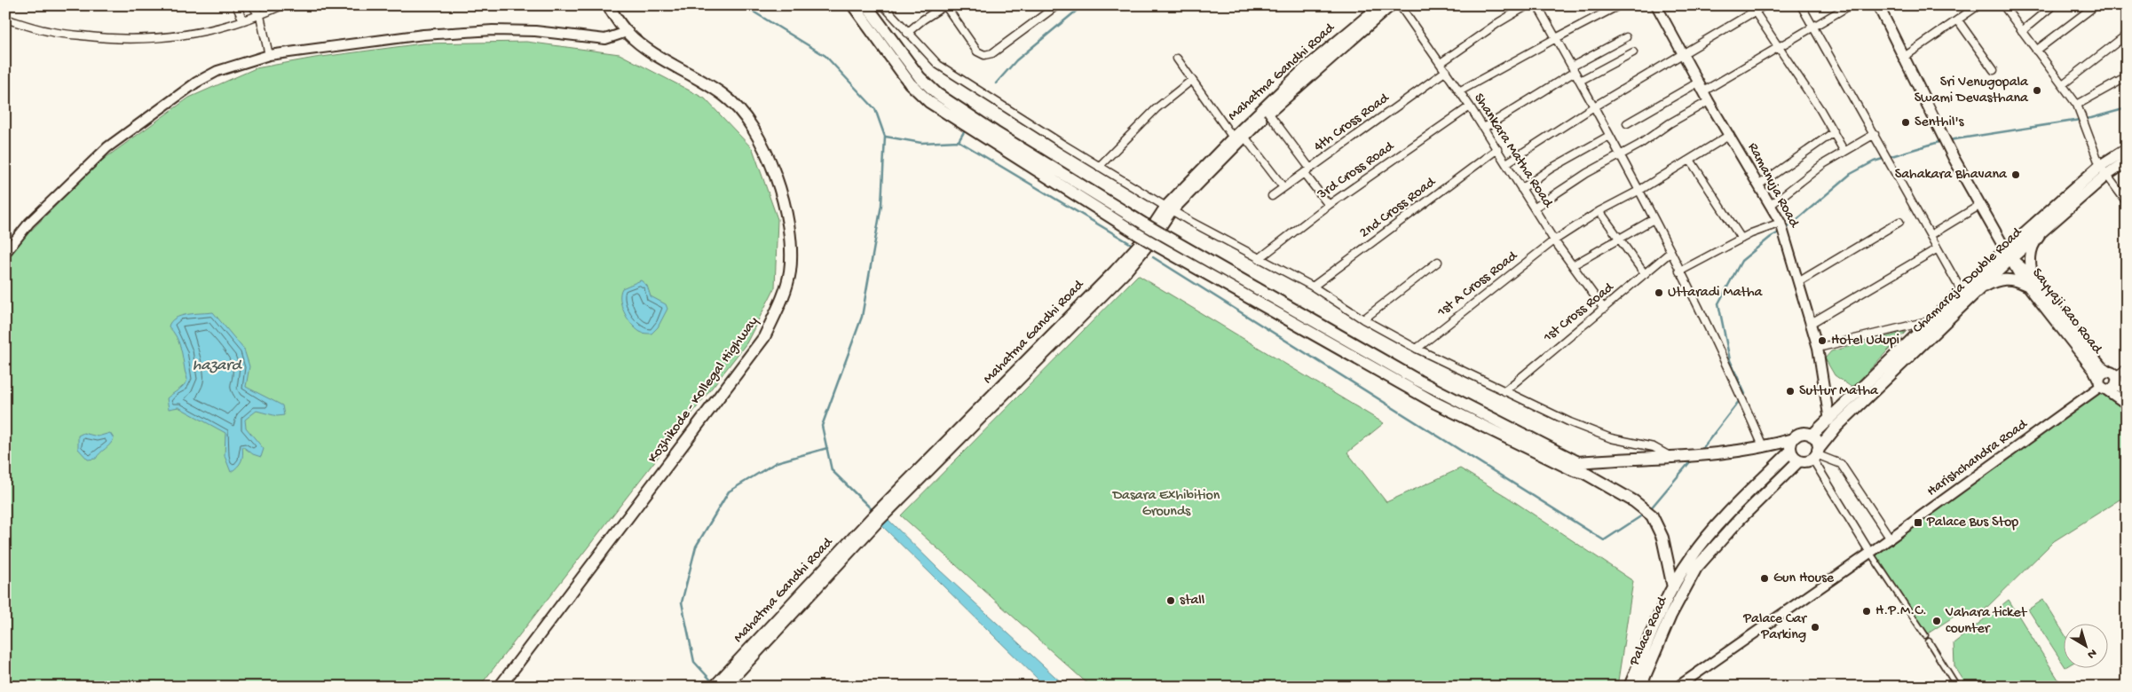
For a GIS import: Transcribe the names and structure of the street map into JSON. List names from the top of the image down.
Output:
{
  "streets": {
    "main road": [
      "Mahatma Gandhi Road",
      "Chamaraja Double Road",
      "Sayyaji Rao Road",
      "Kozhikode - Kollegal Highway",
      "Palace Road"
    ],
    "street": [
      "4th Cross Road",
      "Shankara Matha Road",
      "3rd Cross Road",
      "Ramanuja Road",
      "2nd Cross Road",
      "1st A Cross Road",
      "1st Cross Road",
      "Harishchandra Road"
    ]
  },
  "crossings": [
    ["4th Cross Road", "Shankara Matha Road"],
    ["Shankara Matha Road", "3rd Cross Road"],
    ["Shankara Matha Road", "2nd Cross Road"],
    ["Shankara Matha Road", "1st A Cross Road"],
    ["Shankara Matha Road", "1st Cross Road"],
    ["Ramanuja Road", "1st A Cross Road"],
    ["Chamaraja Double Road", "Sayyaji Rao Road"],
    ["Sayyaji Rao Road", "Harishchandra Road"]
  ],
  "water": ["hazard"],
  "parks": ["Dasara Exhibition Grounds"],
  "places": {
    "other": [
      "Sri Venugopala Swami Devasthana",
      "Senthil's",
      "Sahakara Bhavana",
      "Uttaradi Matha",
      "Hotel Udupi",
      "Suttur Matha",
      "Gun House",
      "stall",
      "H.P.M.C.",
      "Vahara ticket counter",
      "Palace Car Parking"
    ],
    "transit": ["Palace Bus Stop"]
  },
  "north": "bottom right"
}
